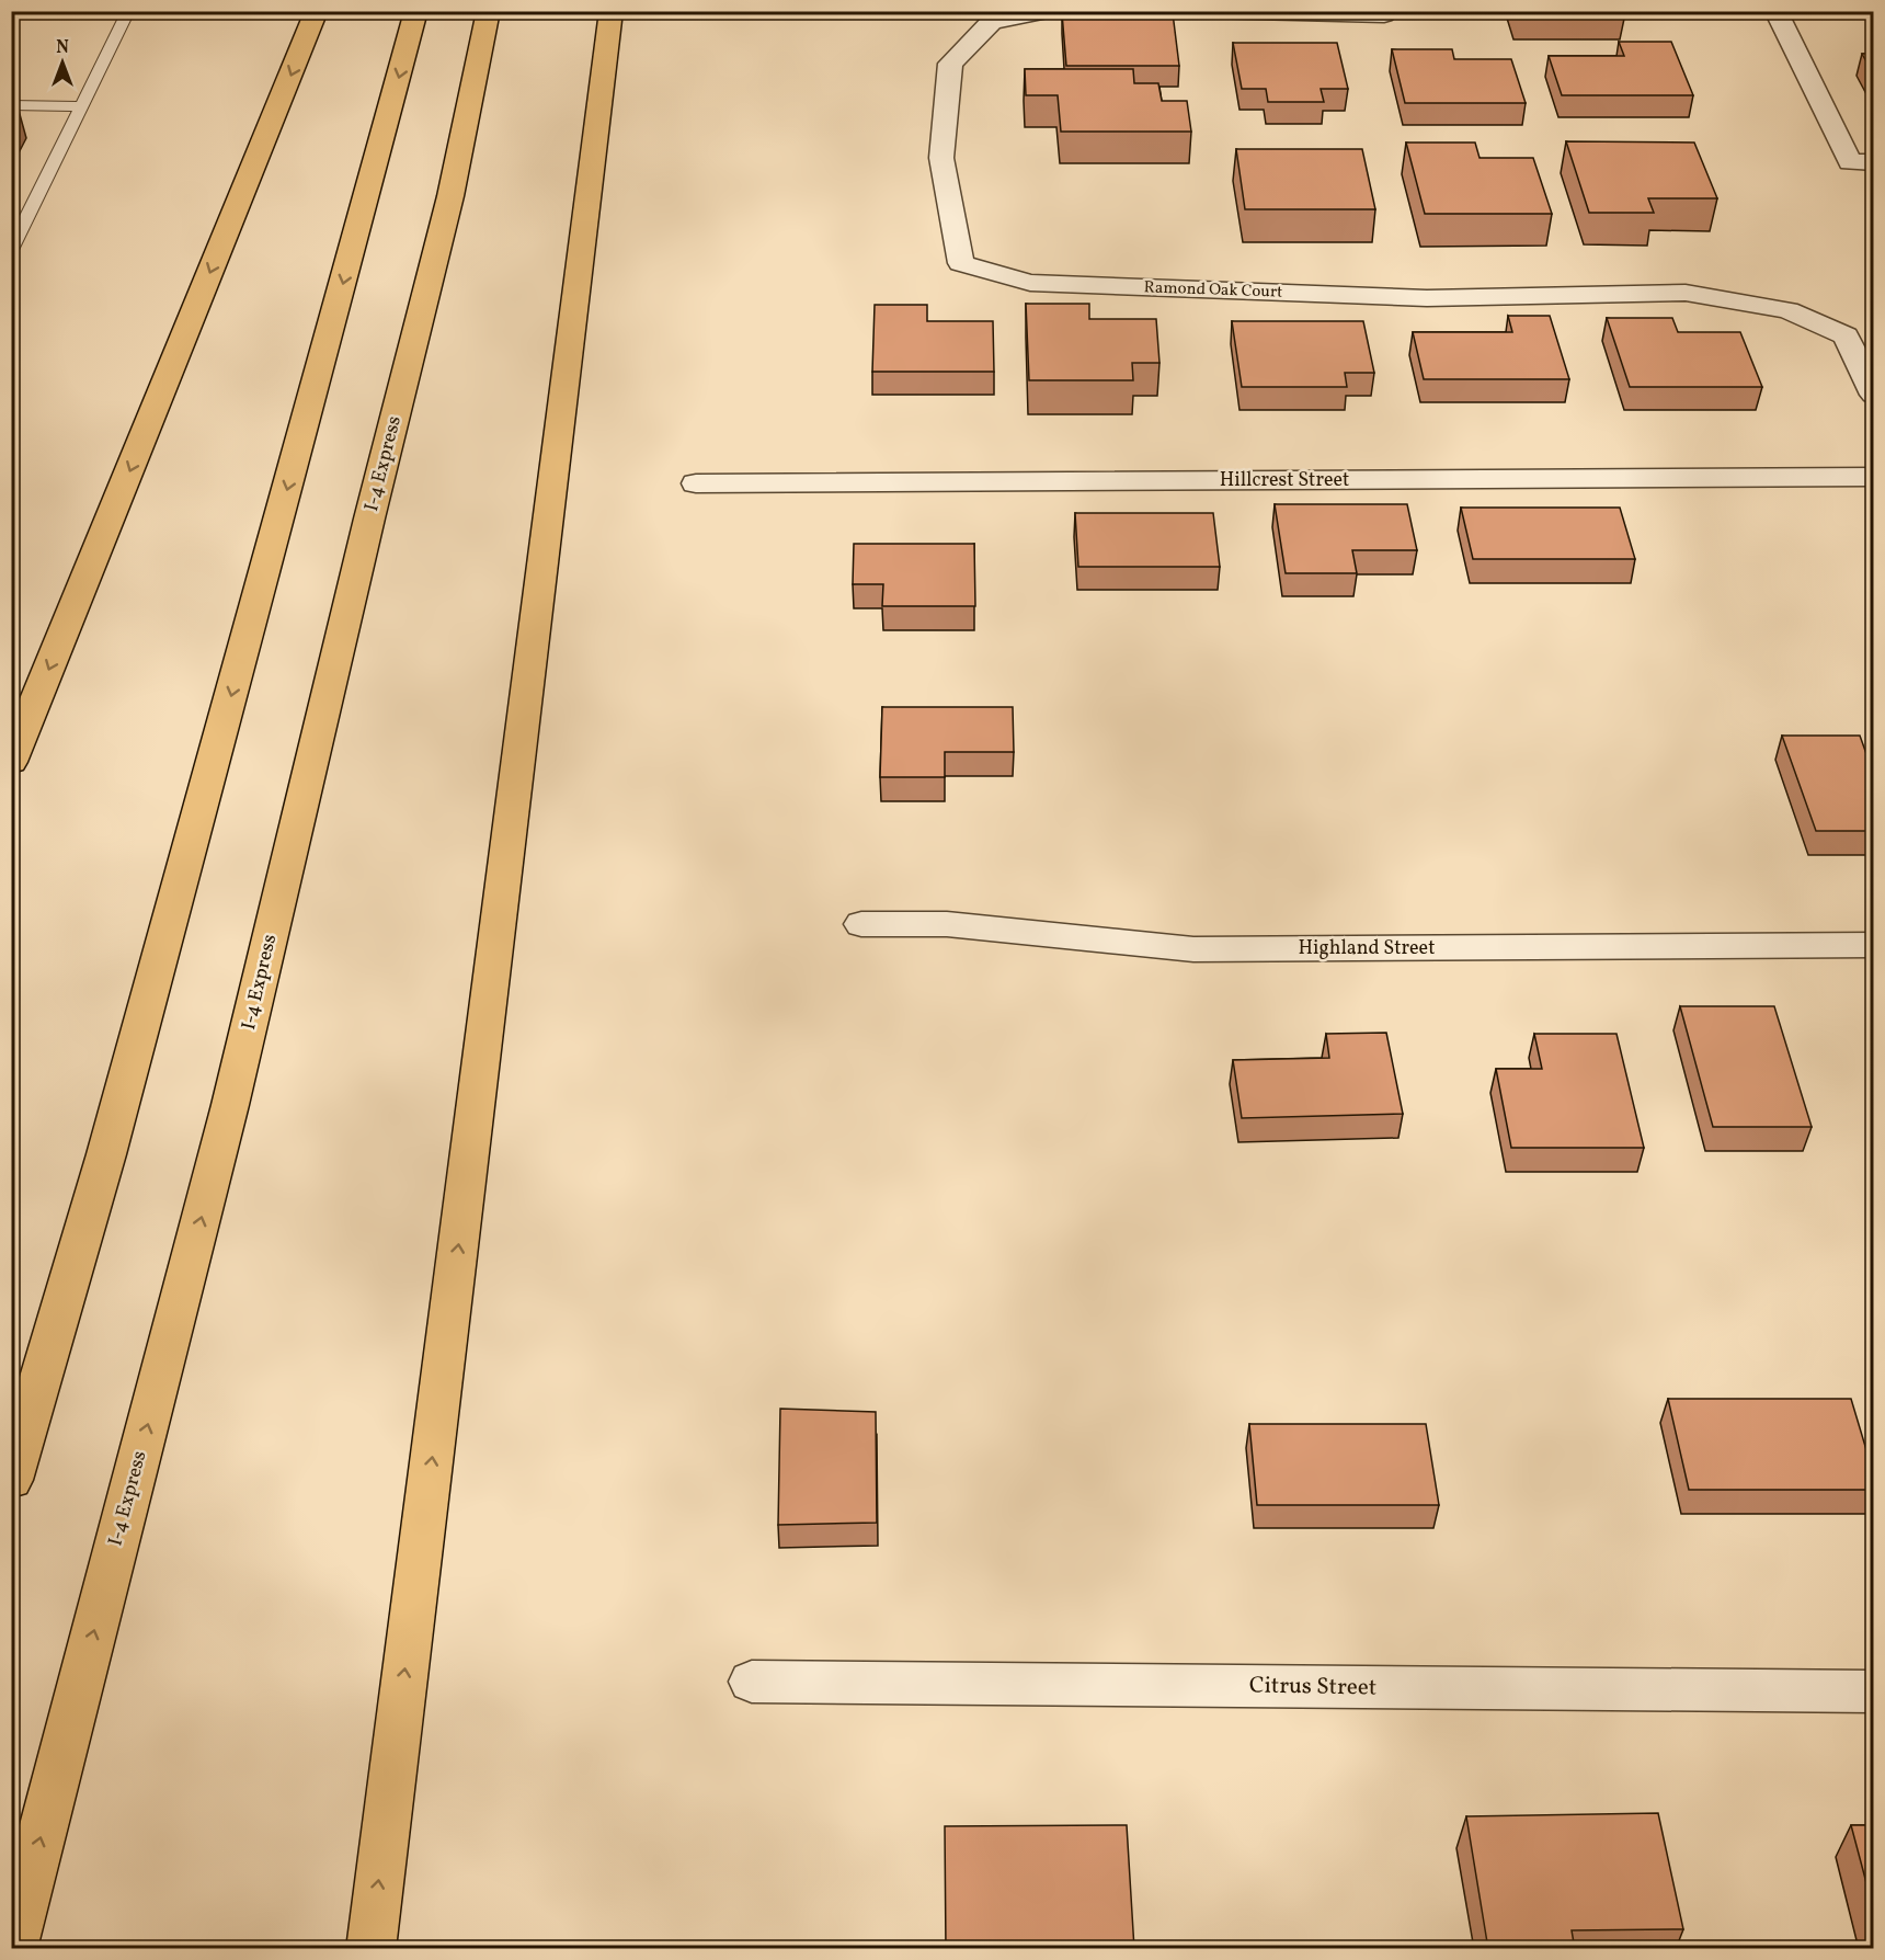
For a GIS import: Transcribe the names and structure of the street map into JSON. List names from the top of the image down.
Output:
{
  "streets": {
    "highway": ["I-4 Express"],
    "street": [
      "Ramond Oak Court",
      "Hillcrest Street",
      "Highland Street",
      "Citrus Street"
    ]
  },
  "north": "top"
}
